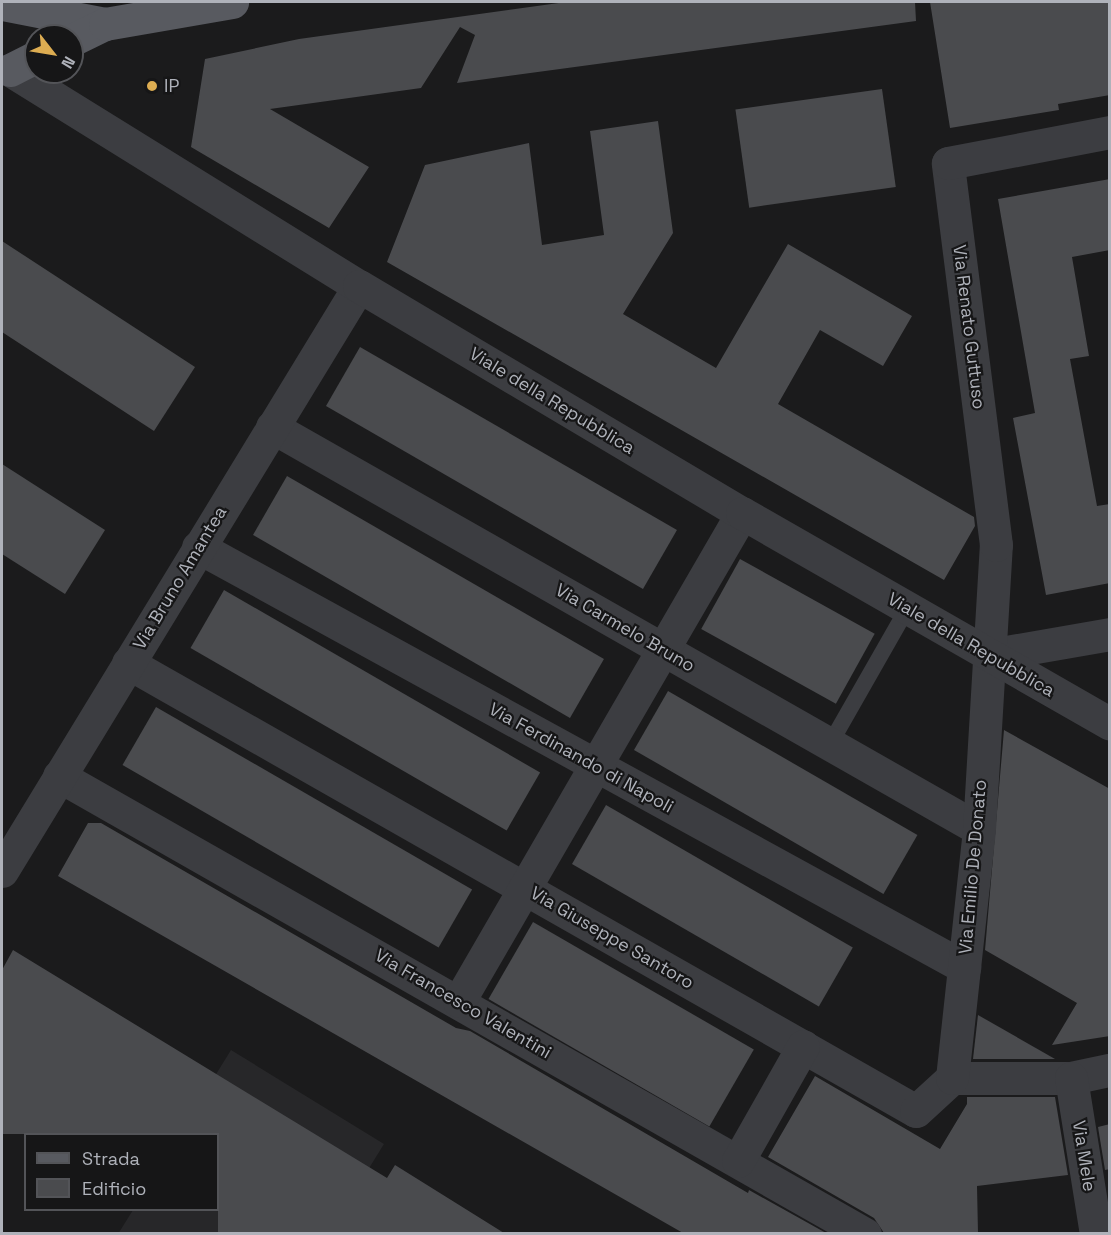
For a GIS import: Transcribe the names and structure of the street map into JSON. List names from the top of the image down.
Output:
{
  "streets": {
    "street": [
      "Via Renato Guttuso",
      "Viale della Repubblica",
      "Via Bruno Amantea",
      "Via Carmelo Bruno",
      "Via Ferdinando di Napoli",
      "Via Emilio De Donato",
      "Via Giuseppe Santoro",
      "Via Francesco Valentini",
      "Via Mele"
    ]
  },
  "crossings": [
    ["Via Renato Guttuso", "Viale della Repubblica"],
    ["Via Renato Guttuso", "Via Emilio De Donato"],
    ["Viale della Repubblica", "Via Bruno Amantea"],
    ["Viale della Repubblica", "Via Emilio De Donato"],
    ["Via Bruno Amantea", "Via Carmelo Bruno"],
    ["Via Bruno Amantea", "Via Ferdinando di Napoli"],
    ["Via Bruno Amantea", "Via Giuseppe Santoro"],
    ["Via Bruno Amantea", "Via Francesco Valentini"],
    ["Via Carmelo Bruno", "Via Emilio De Donato"],
    ["Via Ferdinando di Napoli", "Via Emilio De Donato"],
    ["Via Emilio De Donato", "Via Giuseppe Santoro"]
  ],
  "places": ["IP"],
  "legend": ["Strada", "Edificio"],
  "north": "bottom right"
}
